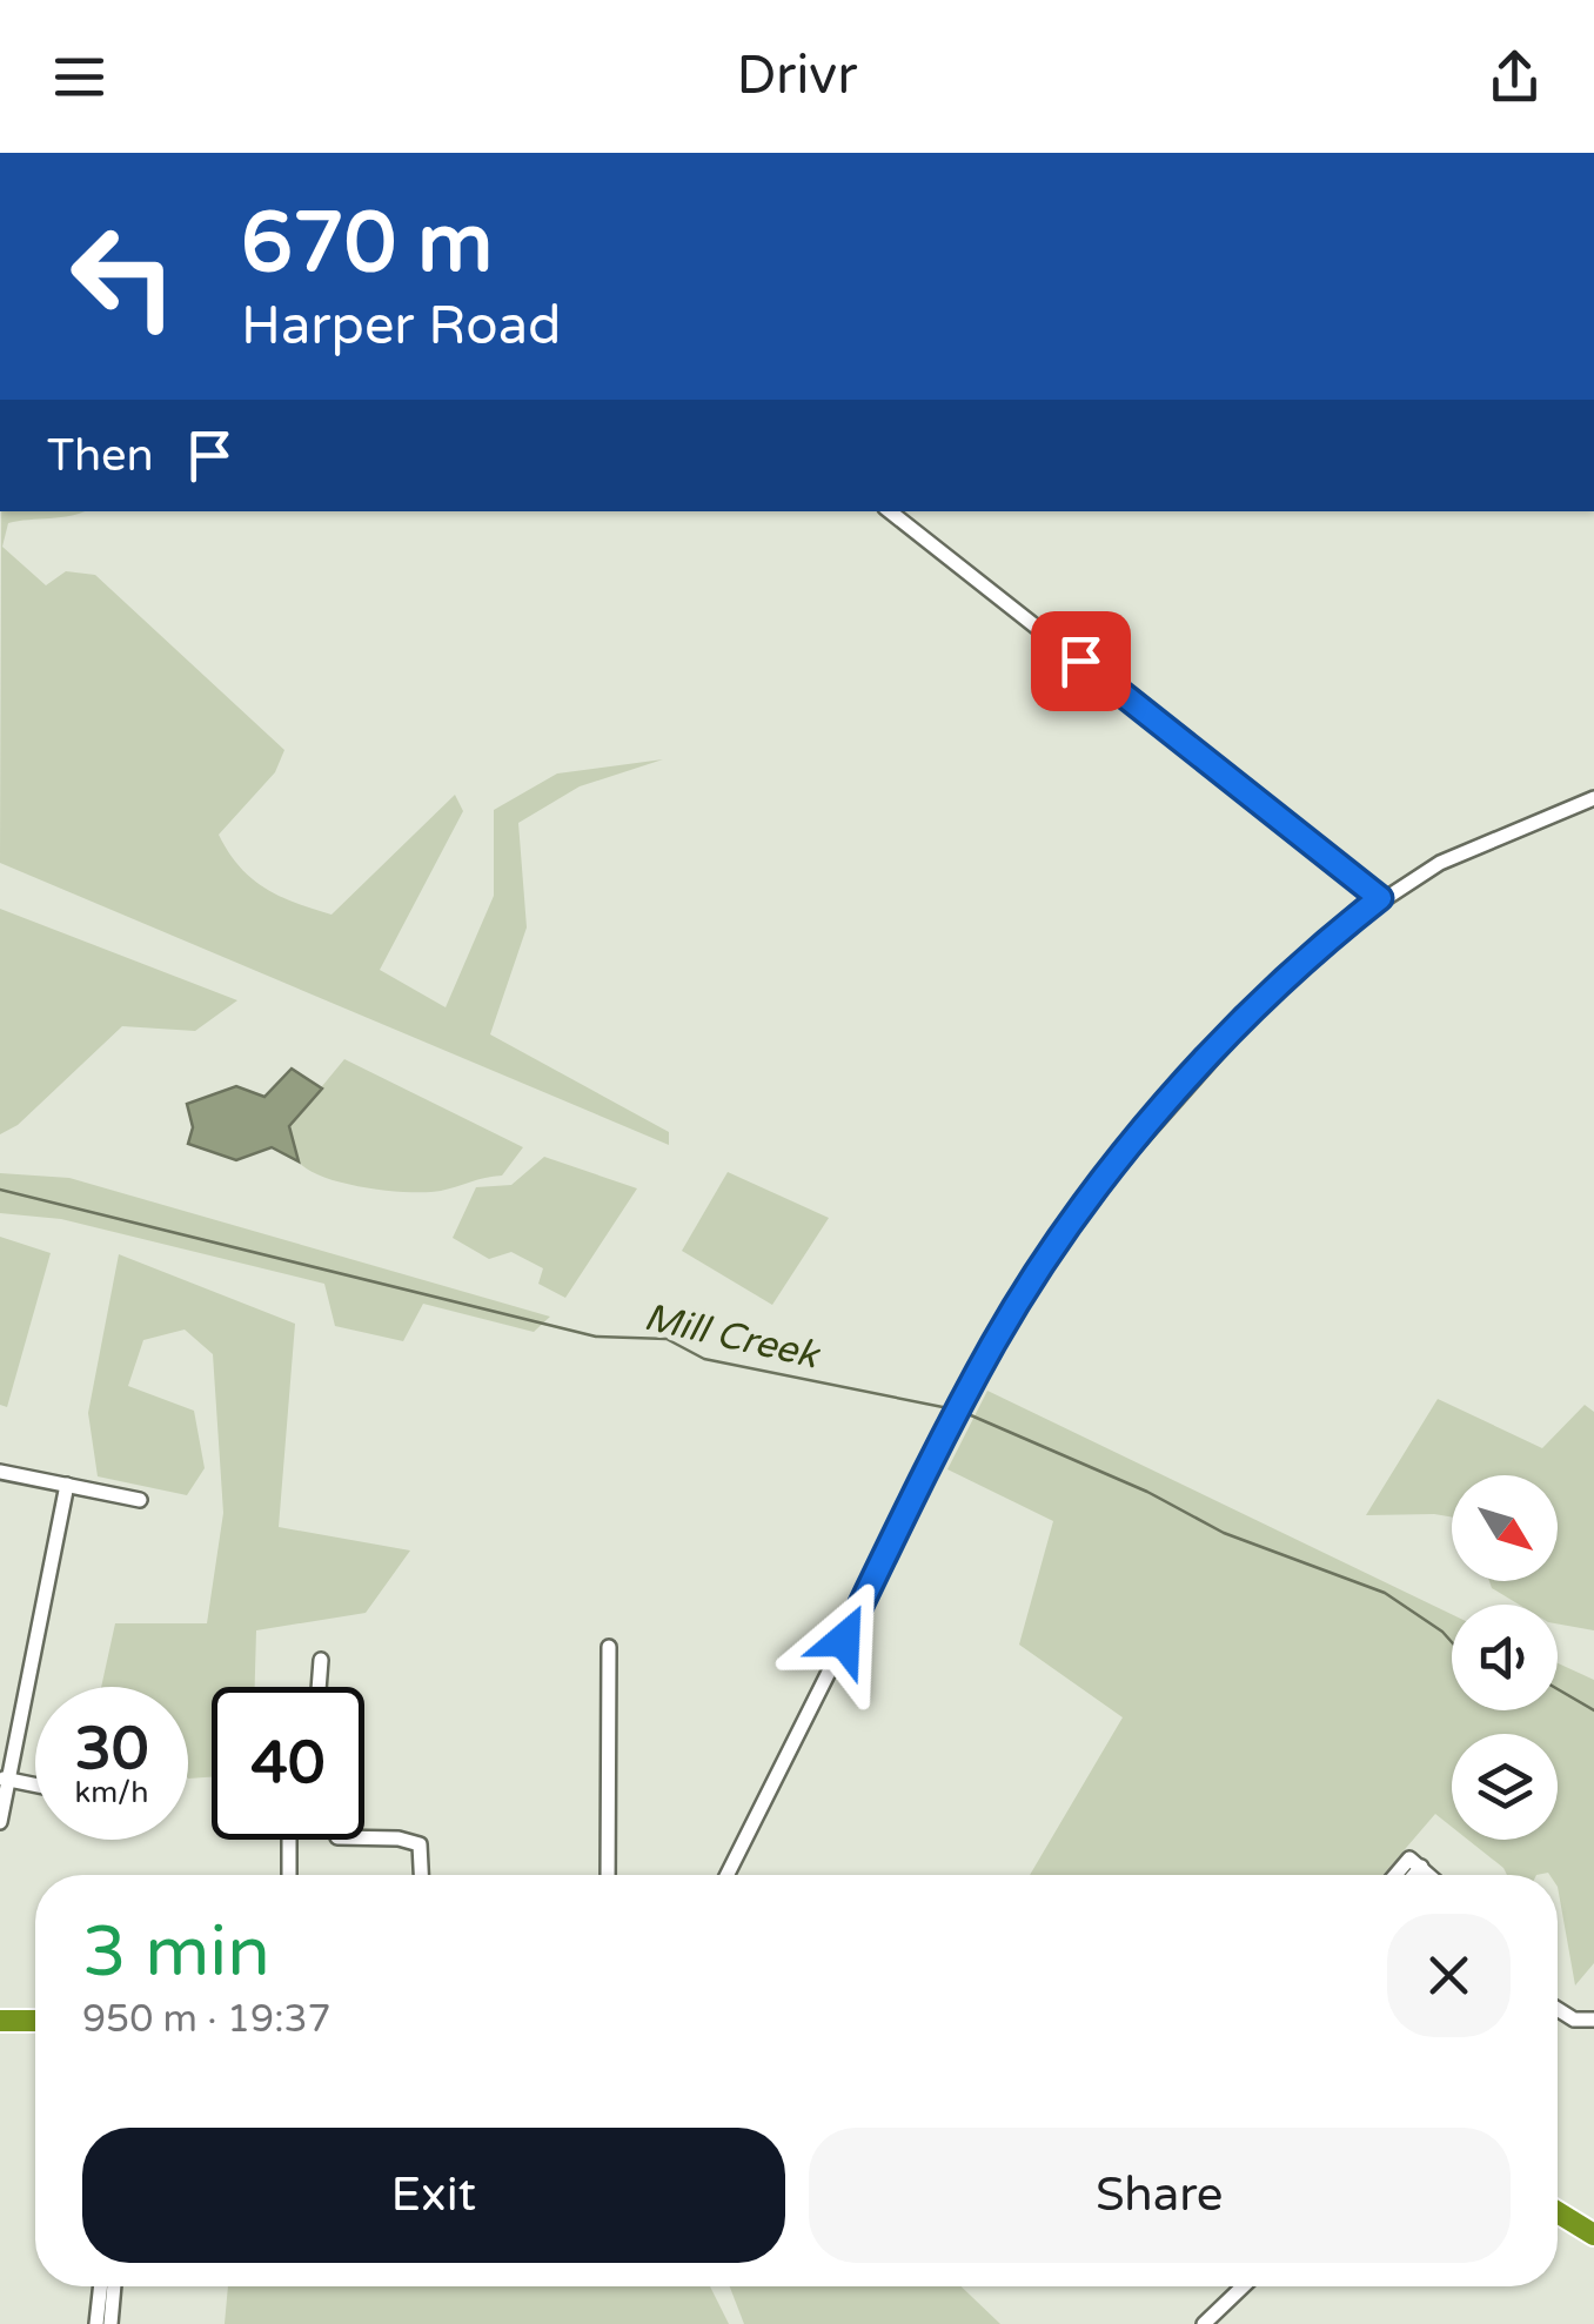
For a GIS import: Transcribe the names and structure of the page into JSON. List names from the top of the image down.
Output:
{
  "water": ["Mill Creek"],
  "north": "bottom right",
  "page": {
    "header": "Drivr",
    "turn": ["670 m", "Harper Road"],
    "then": "Then",
    "speed": "30 km/h",
    "limit": "40",
    "heading": ["3 min", "950 m · 19:37"],
    "buttons": ["Exit", "Share"]
  }
}
